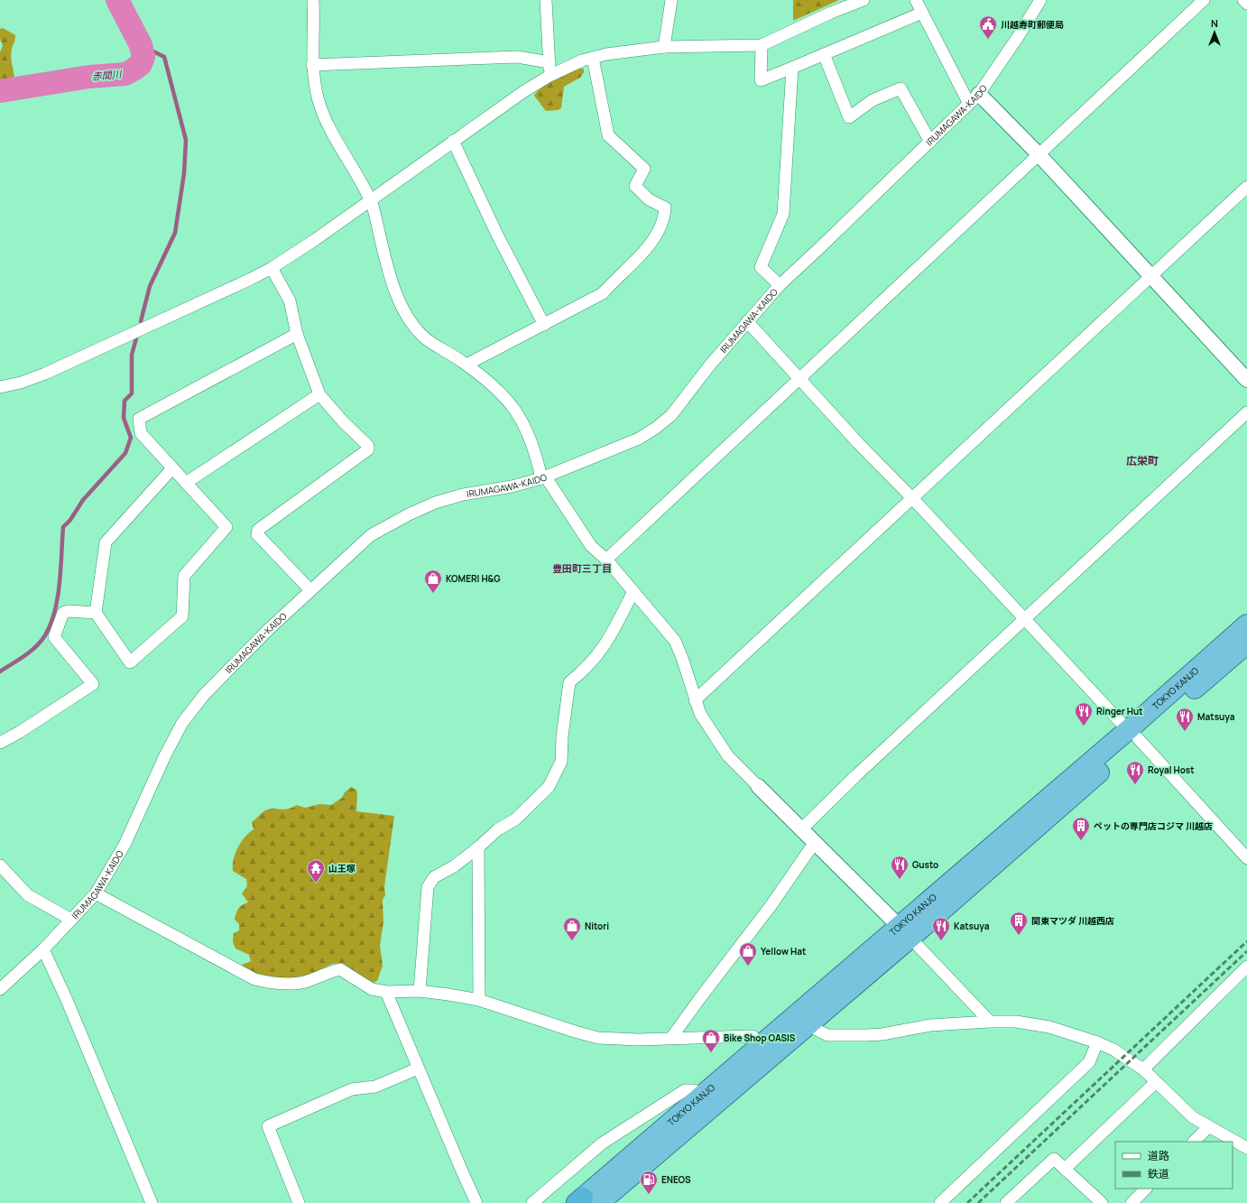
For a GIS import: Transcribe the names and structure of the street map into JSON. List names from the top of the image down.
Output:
{
  "streets": {
    "highway": ["TOKYO KANJO"],
    "street": ["IRUMAGAWA-KAIDO"]
  },
  "districts": ["広栄町", "豊田町三丁目"],
  "water": ["赤間川"],
  "places": {
    "public building": ["川越寿町郵便局"],
    "shop": [
      "KOMERI H&G",
      "Nitori",
      "Yellow Hat",
      "Bike Shop OASIS"
    ],
    "restaurant": [
      "Ringer Hut",
      "Matsuya",
      "Royal Host",
      "Gusto",
      "Katsuya"
    ],
    "building": ["ペットの専門店コジマ 川越店", "関東マツダ 川越西店"],
    "temple": ["山王塚"],
    "fuel station": ["ENEOS"]
  },
  "legend": ["道路", "鉄道"],
  "north": "top"
}
